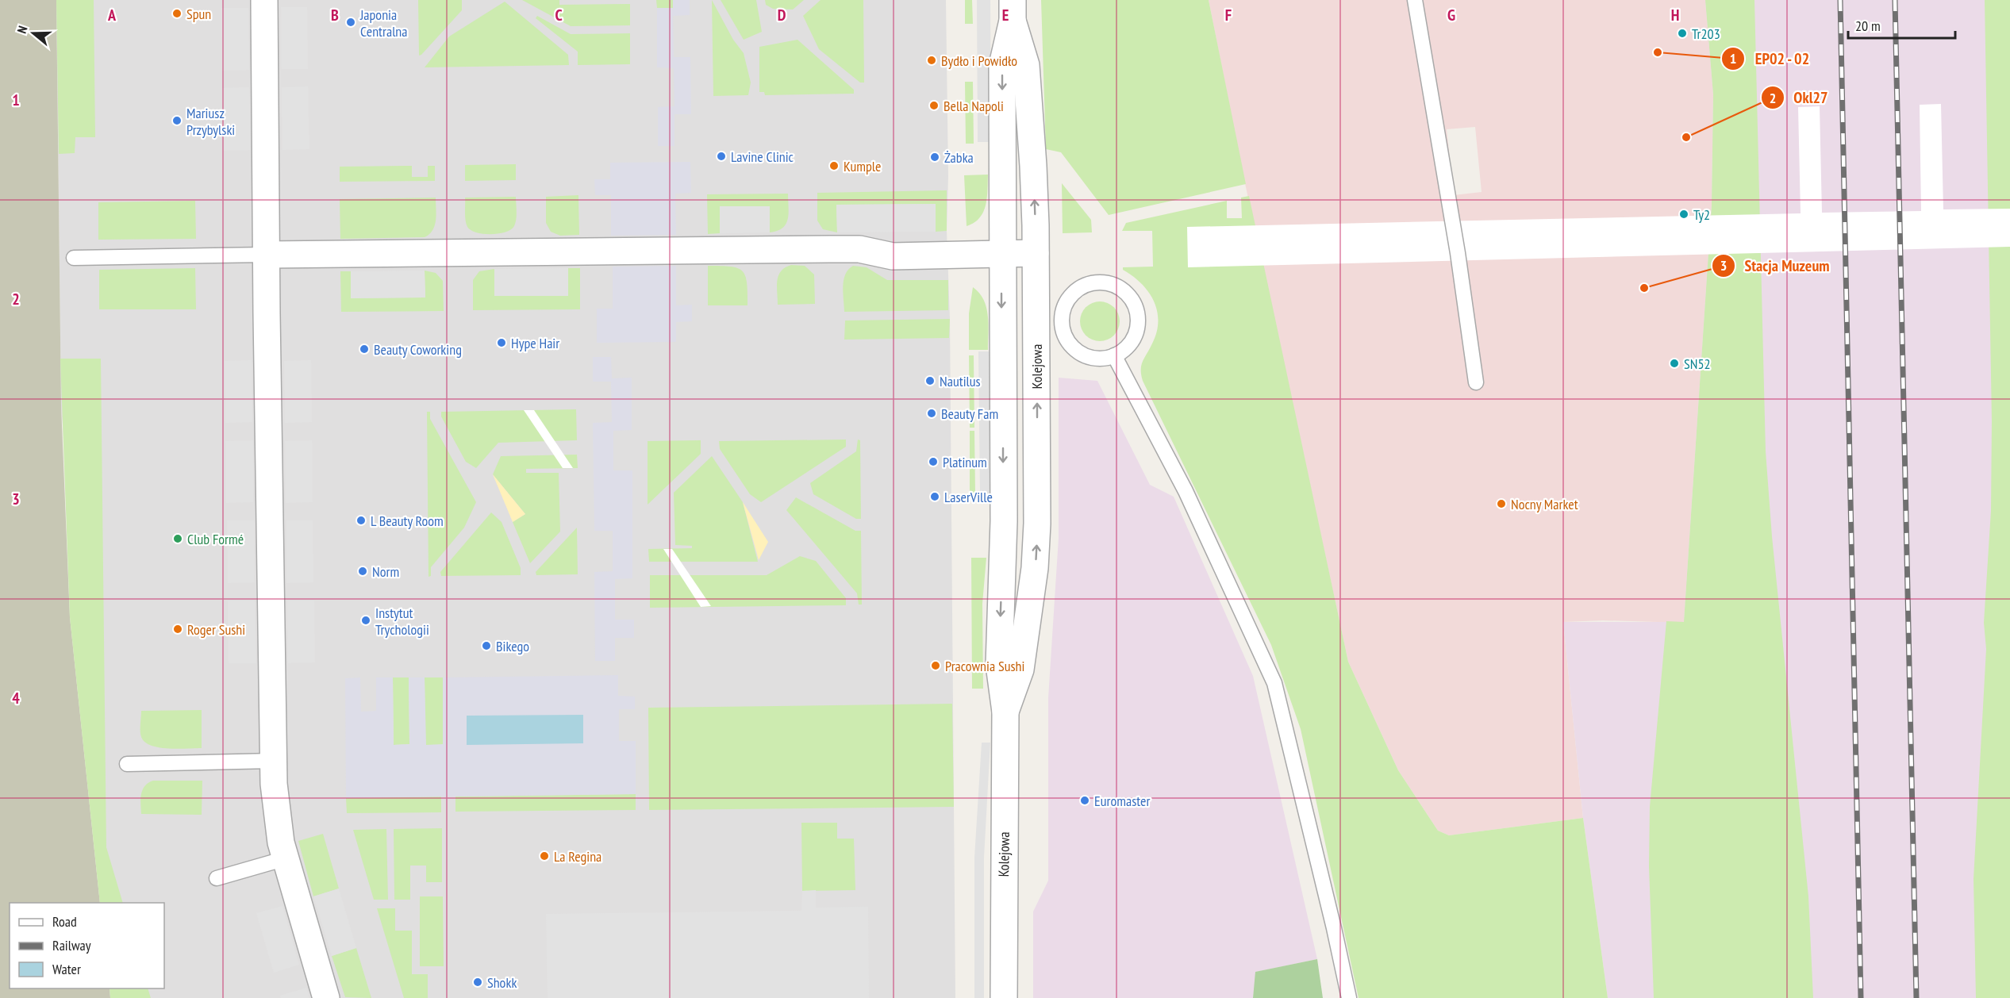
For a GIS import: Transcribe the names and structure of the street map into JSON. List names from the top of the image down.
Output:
{
  "streets": {
    "street": ["Kolejowa"]
  },
  "places": [
    "Spun",
    "Japonia Centralna",
    "Tr203",
    "EP02 - 02",
    "Bydło i Powidło",
    "Bella Napoli",
    "Mariusz Przybylski",
    "Okl27",
    "Lavine Clinic",
    "Żabka",
    "Kumple",
    "Ty2",
    "Stacja Muzeum",
    "Hype Hair",
    "Beauty Coworking",
    "SN52",
    "Nautilus",
    "Beauty Fam",
    "Platinum",
    "LaserVille",
    "Nocny Market",
    "L Beauty Room",
    "Club Formé",
    "Norm",
    "Instytut Trychologii",
    "Roger Sushi",
    "Bikego",
    "Pracownia Sushi",
    "Euromaster",
    "La Regina",
    "Shokk"
  ],
  "legend": ["Road", "Railway", "Water"],
  "scale_bar": "20 m",
  "north": "left",
  "grid": {
    "columns": [
      "A",
      "B",
      "C",
      "D",
      "E",
      "F",
      "G",
      "H"
    ],
    "rows": [
      "1",
      "2",
      "3",
      "4"
    ]
  }
}
